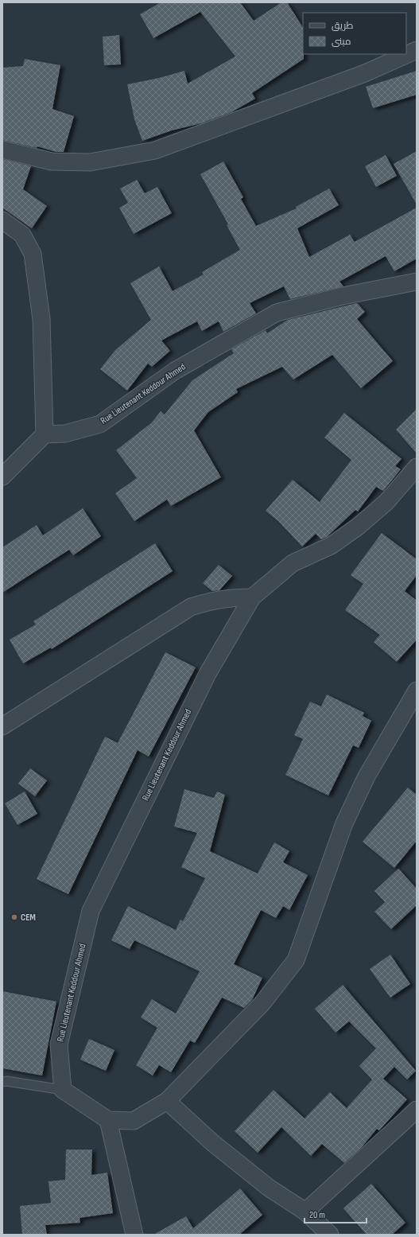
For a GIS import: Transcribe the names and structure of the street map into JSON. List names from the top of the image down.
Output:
{
  "streets": {
    "street": ["Rue Lieutenant Keddour Ahmed"]
  },
  "places": ["CEM"],
  "legend": ["طريق", "مبنى"],
  "scale_bar": "20 m"
}
